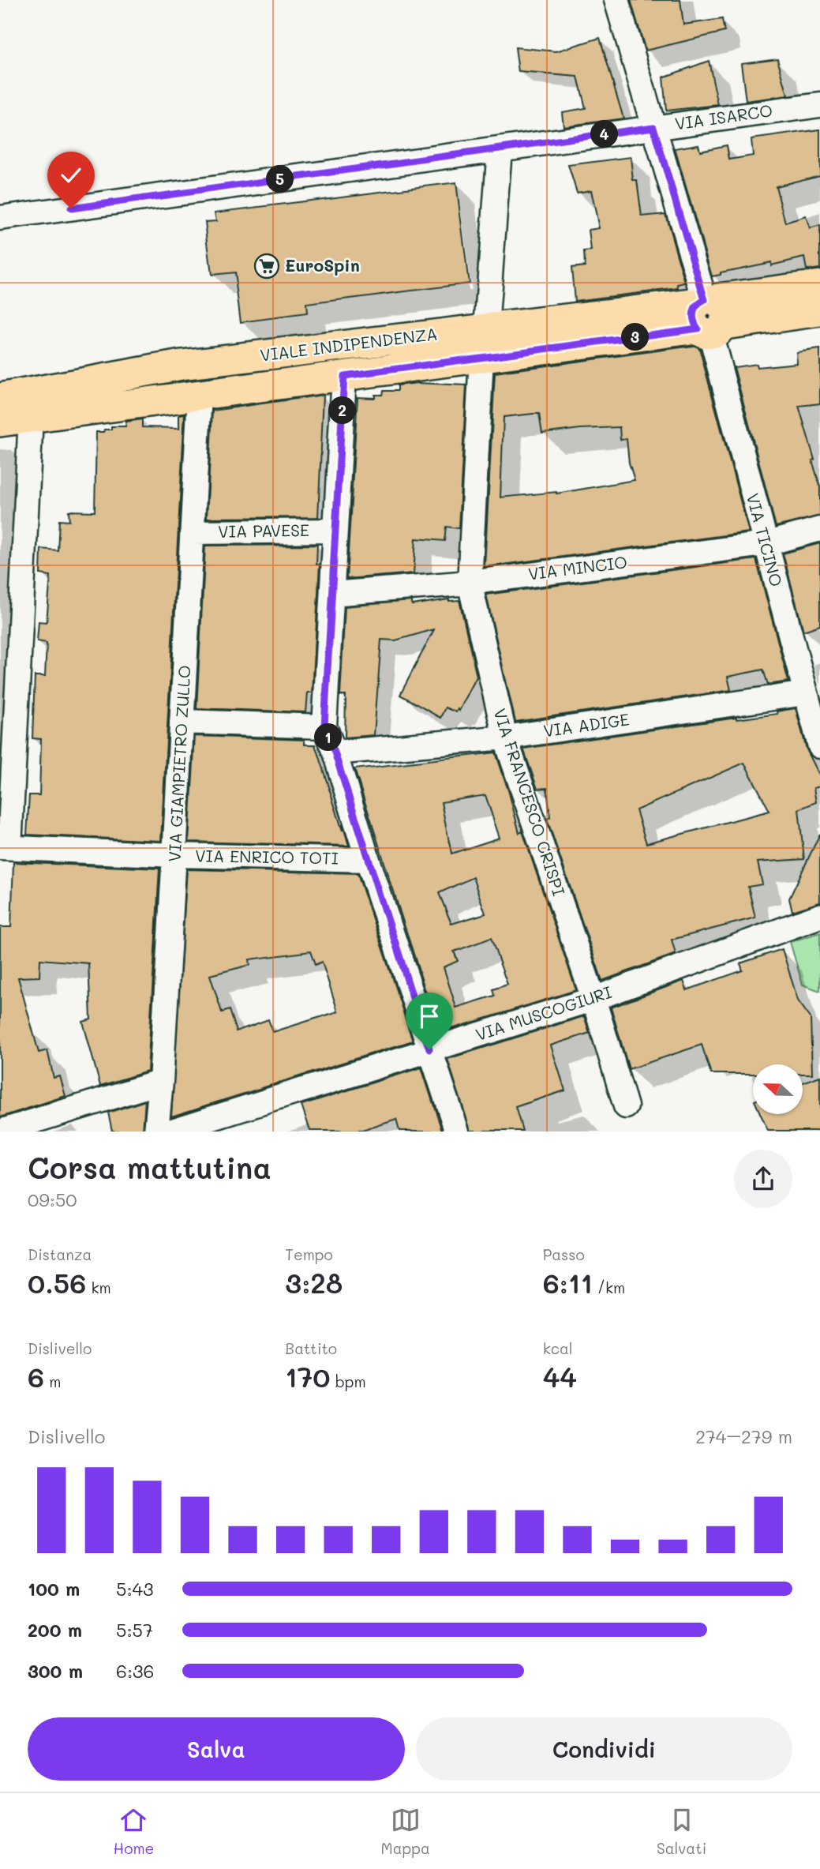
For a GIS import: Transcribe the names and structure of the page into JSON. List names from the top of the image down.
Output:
{
  "streets": {
    "main road": ["VIALE INDIPENDENZA"],
    "street": [
      "VIA ISARCO",
      "VIA PAVESE",
      "VIA TICINO",
      "VIA MINCIO",
      "VIA ADIGE",
      "VIA GIAMPIETRO ZULLO",
      "VIA FRANCESCO CRISPI",
      "VIA ENRICO TOTI",
      "VIA MUSCOGIURI"
    ]
  },
  "crossings": [
    ["VIA ISARCO", "VIA TICINO"],
    ["VIALE INDIPENDENZA", "VIA TICINO"],
    ["VIALE INDIPENDENZA", "VIA GIAMPIETRO ZULLO"],
    ["VIALE INDIPENDENZA", "VIA FRANCESCO CRISPI"],
    ["VIA PAVESE", "VIA GIAMPIETRO ZULLO"],
    ["VIA TICINO", "VIA MINCIO"],
    ["VIA TICINO", "VIA ADIGE"],
    ["VIA MINCIO", "VIA FRANCESCO CRISPI"],
    ["VIA ADIGE", "VIA FRANCESCO CRISPI"],
    ["VIA GIAMPIETRO ZULLO", "VIA ENRICO TOTI"],
    ["VIA FRANCESCO CRISPI", "VIA MUSCOGIURI"]
  ],
  "places": {
    "supermarket": ["EuroSpin"]
  },
  "north": "left",
  "page": {
    "pins": [
      "4",
      "5",
      "3",
      "2",
      "1"
    ],
    "heading": ["Corsa mattutina", "09:50"],
    "stats": [
      ["Distanza", "0.56 km"],
      ["Tempo", "3:28"],
      ["Passo", "6:11 /km"],
      ["Dislivello", "6 m"],
      ["Battito", "170 bpm"],
      ["kcal", "44"]
    ],
    "chart": ["Dislivello", "274–279 m"],
    "list": [
      {
        "name": "100 m",
        "note": "5:43"
      },
      {
        "name": "200 m",
        "note": "5:57"
      },
      {
        "name": "300 m",
        "note": "6:36"
      }
    ],
    "buttons": ["Salva", "Condividi"],
    "tabs": ["Home", "Mappa", "Salvati"]
  }
}
